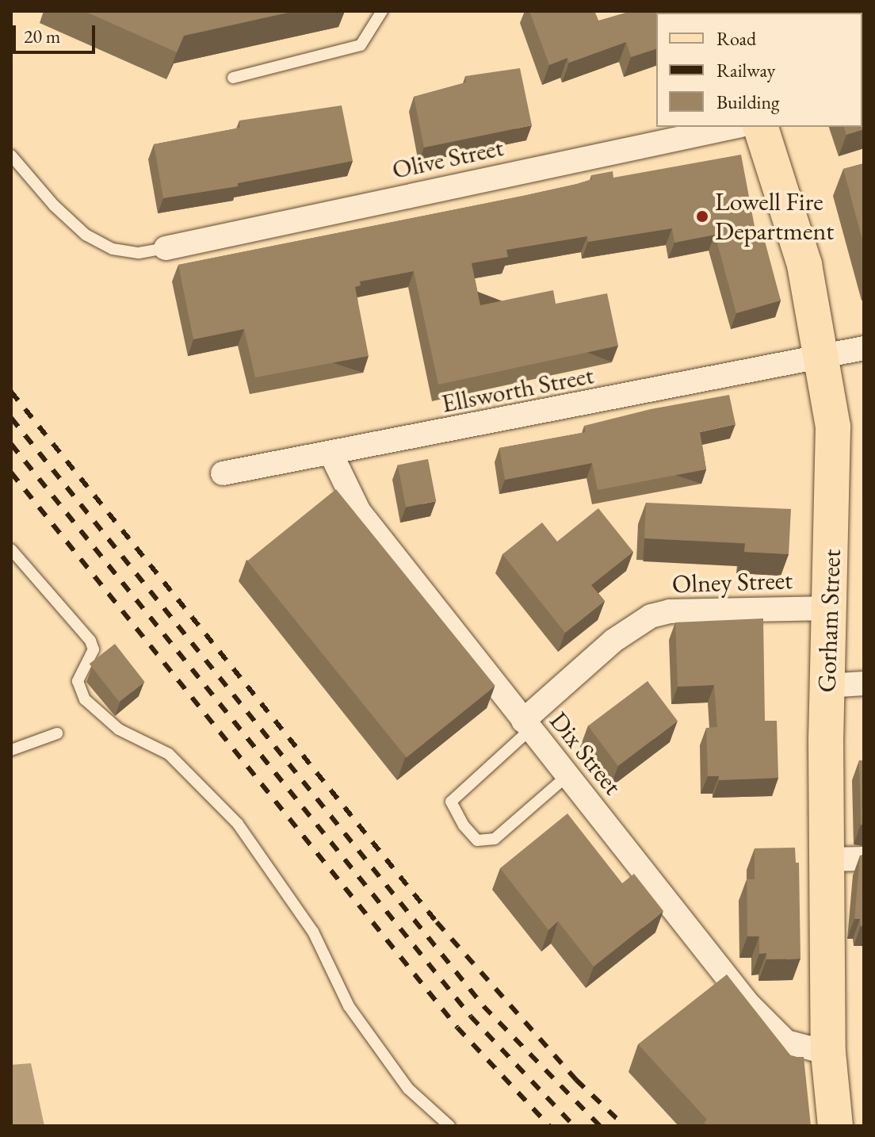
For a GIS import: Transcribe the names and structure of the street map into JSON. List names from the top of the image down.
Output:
{
  "streets": {
    "main road": ["Gorham Street"],
    "street": [
      "Olive Street",
      "Ellsworth Street",
      "Olney Street",
      "Dix Street"
    ]
  },
  "crossings": [
    ["Ellsworth Street", "Gorham Street"],
    ["Ellsworth Street", "Dix Street"],
    ["Olney Street", "Gorham Street"],
    ["Olney Street", "Dix Street"],
    ["Gorham Street", "Dix Street"]
  ],
  "places": ["Lowell Fire Department"],
  "legend": ["Road", "Railway", "Building"],
  "scale_bar": "20 m"
}
